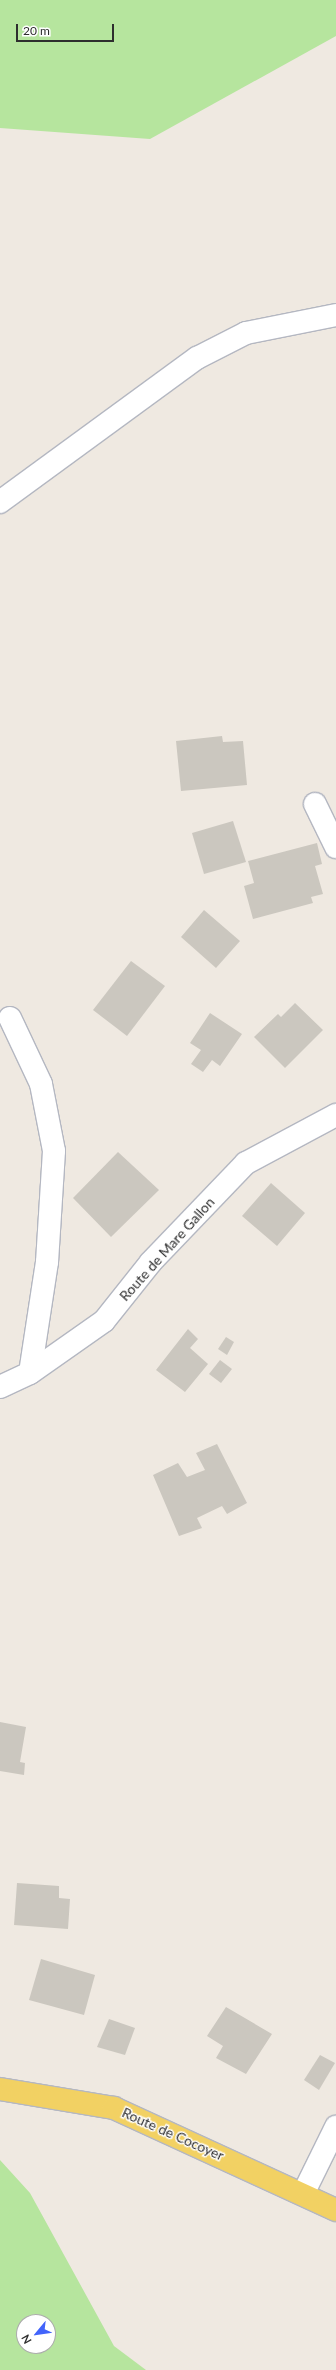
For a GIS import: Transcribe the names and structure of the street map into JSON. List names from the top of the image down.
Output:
{
  "streets": {
    "main road": ["Route de Cocoyer"],
    "street": ["Route de Mare Gallon"]
  },
  "scale_bar": "20 m",
  "north": "bottom left"
}
